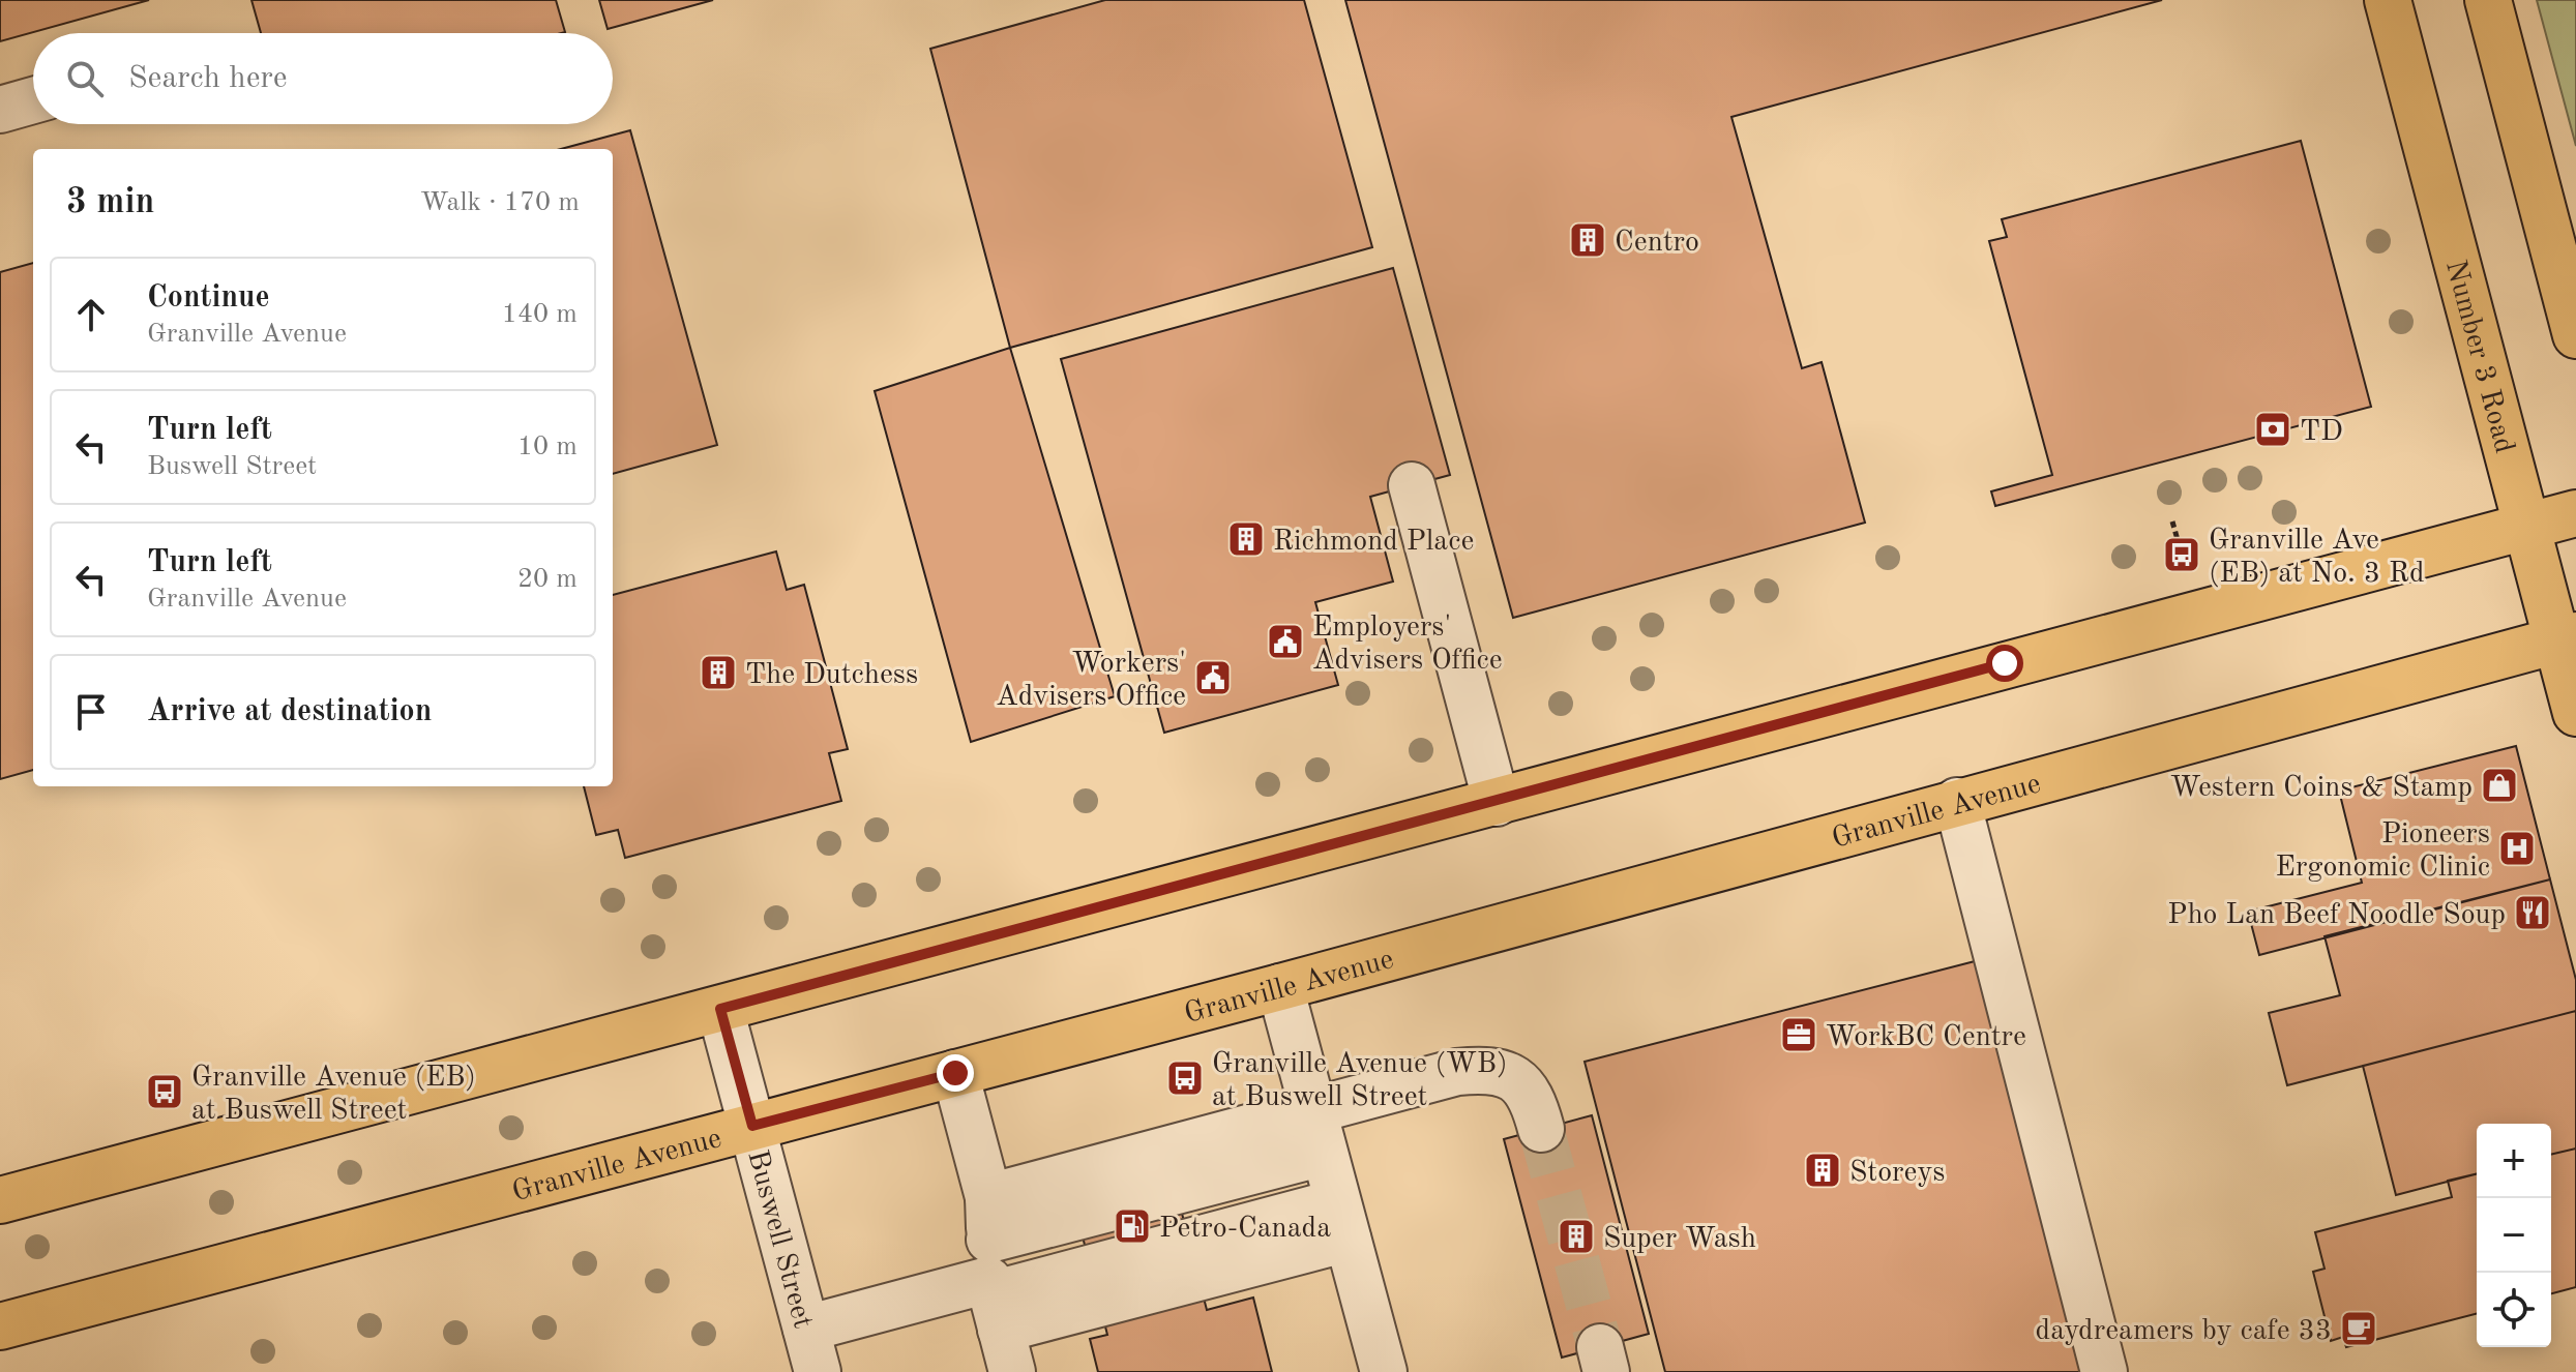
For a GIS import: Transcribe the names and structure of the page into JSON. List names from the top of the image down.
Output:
{
  "streets": {
    "main road": ["Number 3 Road", "Granville Avenue"],
    "street": ["Buswell Street"]
  },
  "crossings": [
    ["Number 3 Road", "Granville Avenue"],
    ["Granville Avenue", "Buswell Street"]
  ],
  "places": {
    "building": [
      "Centro",
      "Richmond Place",
      "The Dutchess",
      "Storeys",
      "Super Wash"
    ],
    "bank": ["TD"],
    "bus stop": ["Granville Ave (EB) at No. 3 Rd", "Granville Avenue (WB) at Buswell Street", "Granville Avenue (EB) at Buswell Street"],
    "public building": ["Employers' Advisers Office", "Workers' Advisers Office"],
    "shop": ["Western Coins & Stamp"],
    "hospital": ["Pioneers Ergonomic Clinic"],
    "restaurant": ["Pho Lan Beef Noodle Soup"],
    "office": ["WorkBC Centre"],
    "fuel station": ["Petro-Canada"],
    "cafe": ["daydreamers by cafe 33"]
  },
  "page": {
    "search": "Search here",
    "heading": ["3 min", "Walk · 170 m"],
    "list": [
      ["Continue", "Granville Avenue", "140 m"],
      ["Turn left", "Buswell Street", "10 m"],
      ["Turn left", "Granville Avenue", "20 m"],
      "Arrive at destination"
    ],
    "map_buttons": ["+", "−"]
  }
}
